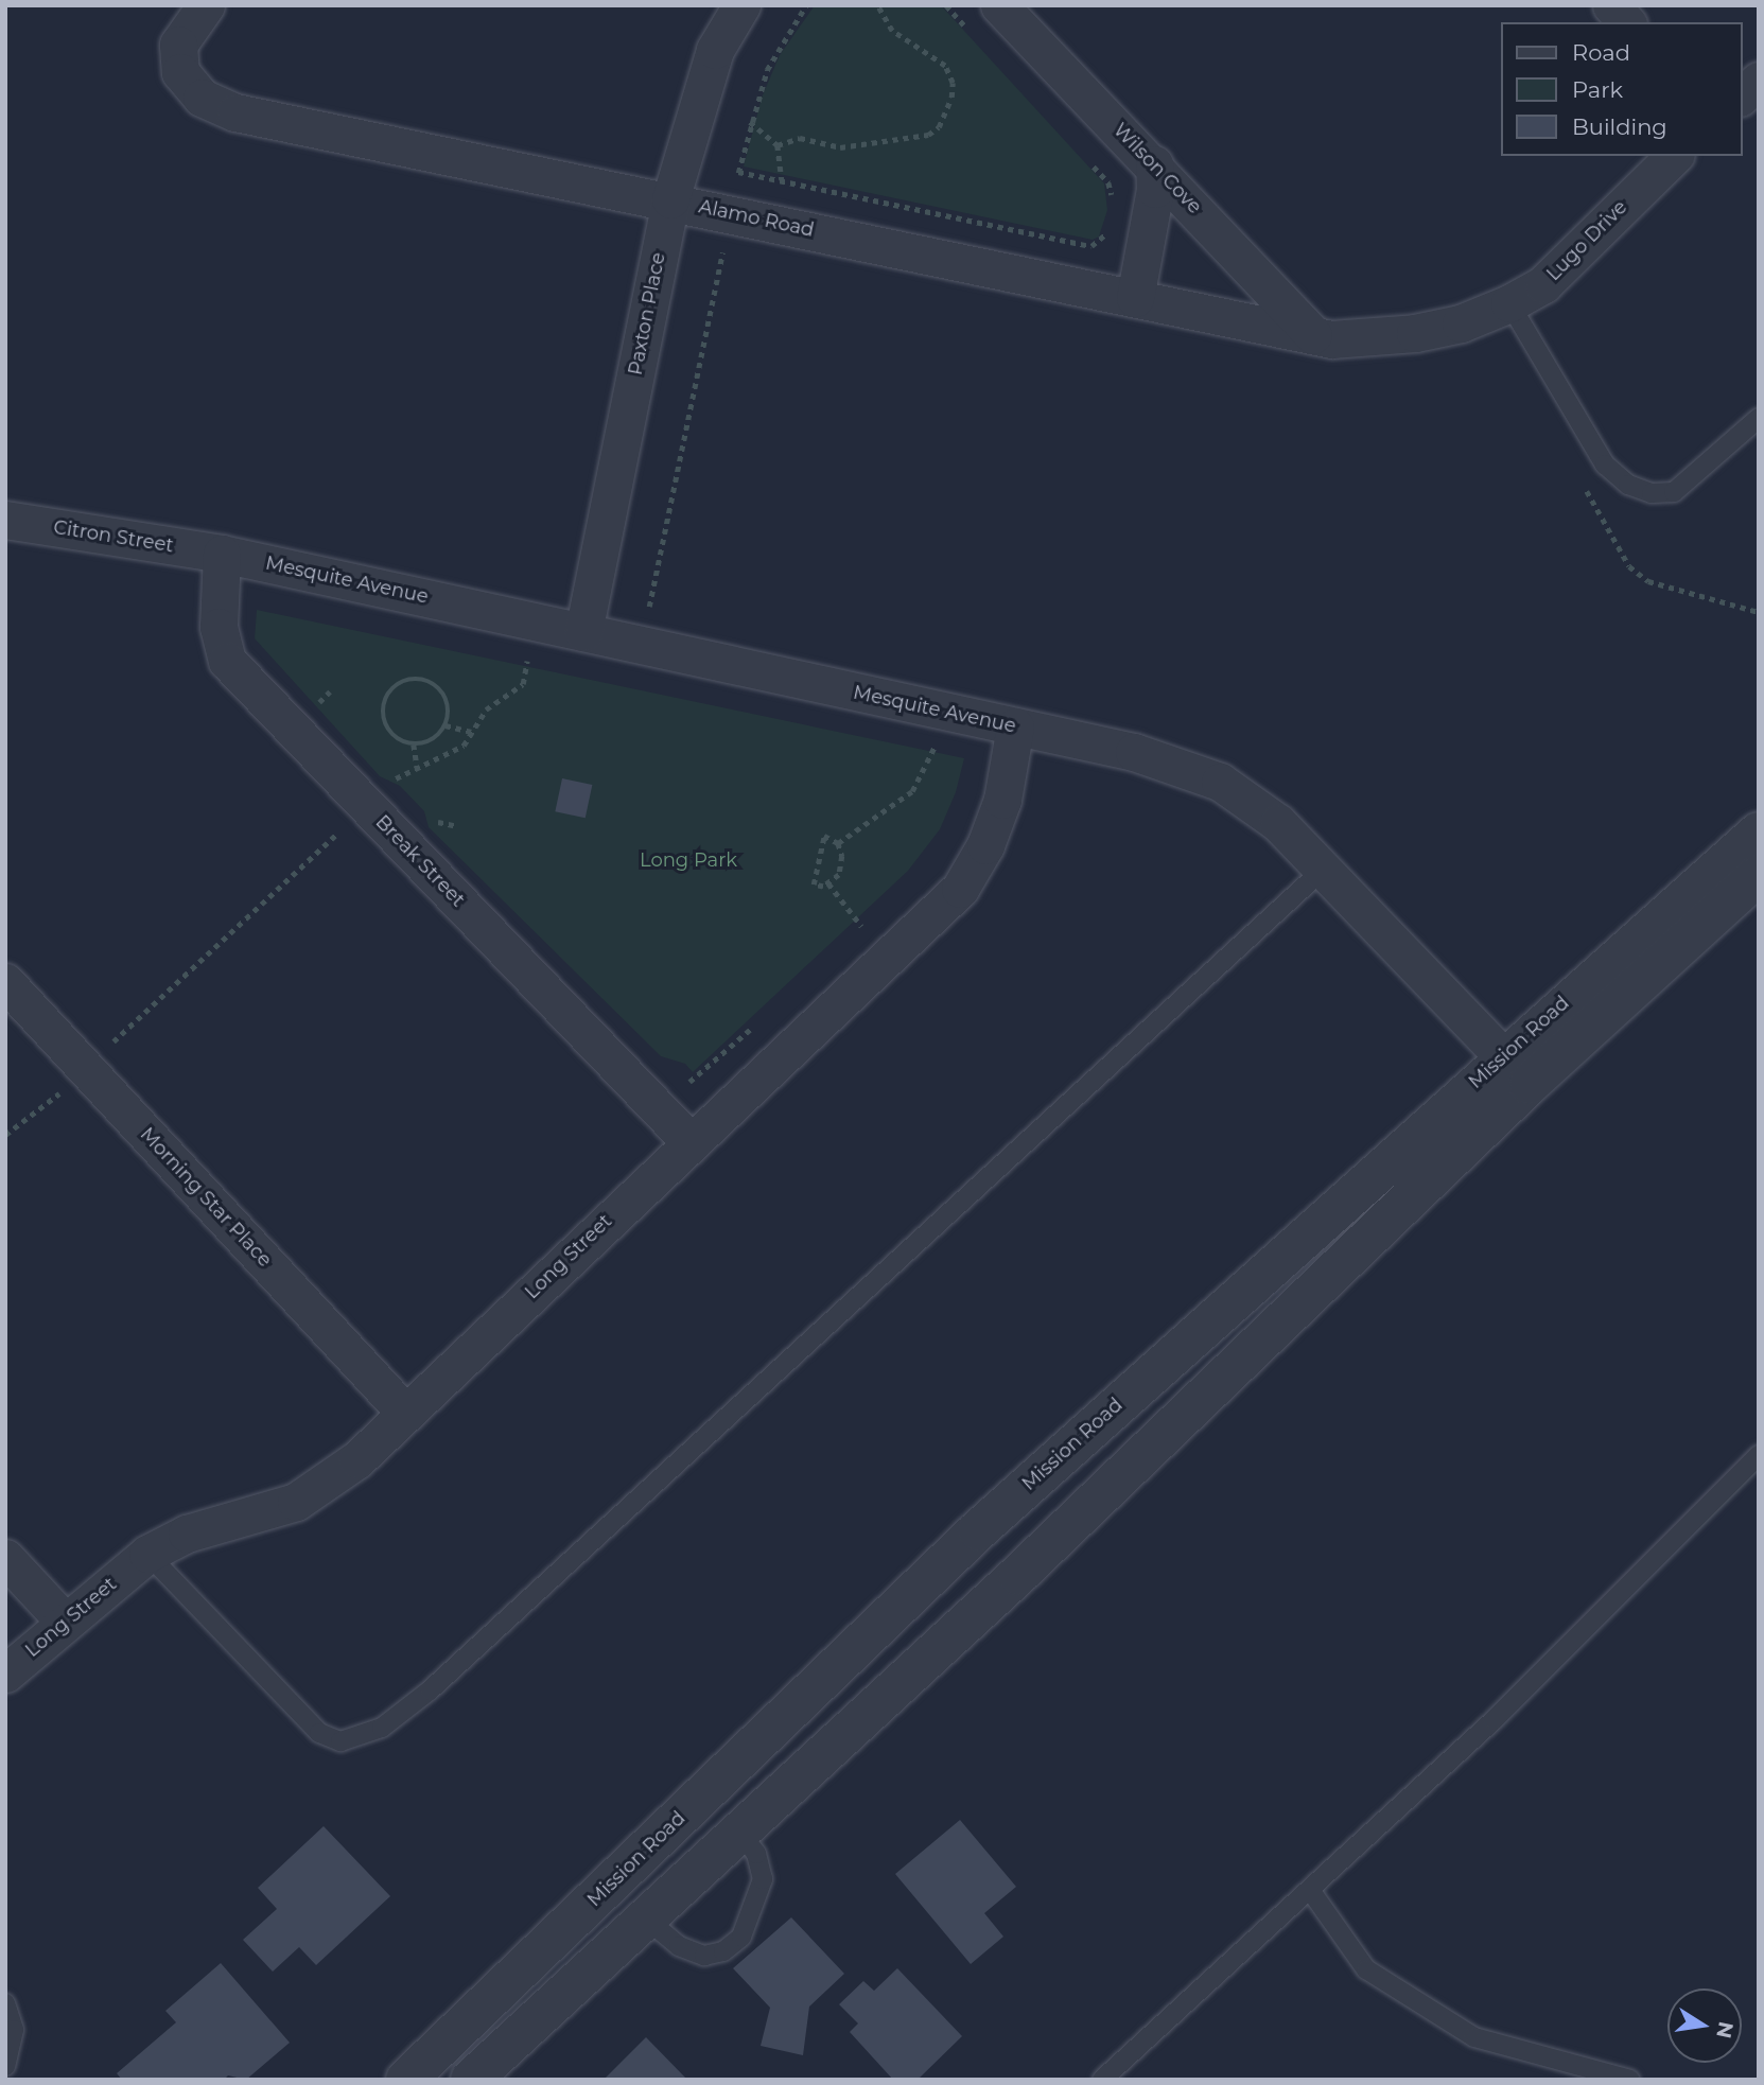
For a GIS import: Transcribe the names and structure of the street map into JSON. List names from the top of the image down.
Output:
{
  "streets": {
    "street": [
      "Wilson Cove",
      "Alamo Road",
      "Lugo Drive",
      "Paxton Place",
      "Citron Street",
      "Mesquite Avenue",
      "Break Street",
      "Mission Road",
      "Morning Star Place",
      "Long Street"
    ]
  },
  "crossings": [
    ["Wilson Cove", "Alamo Road"],
    ["Wilson Cove", "Lugo Drive"],
    ["Alamo Road", "Lugo Drive"],
    ["Alamo Road", "Paxton Place"],
    ["Paxton Place", "Mesquite Avenue"],
    ["Citron Street", "Mesquite Avenue"],
    ["Citron Street", "Break Street"],
    ["Mesquite Avenue", "Break Street"],
    ["Mesquite Avenue", "Mission Road"],
    ["Mesquite Avenue", "Long Street"],
    ["Break Street", "Long Street"],
    ["Morning Star Place", "Long Street"]
  ],
  "parks": ["Long Park"],
  "legend": ["Road", "Park", "Building"],
  "north": "right"
}
